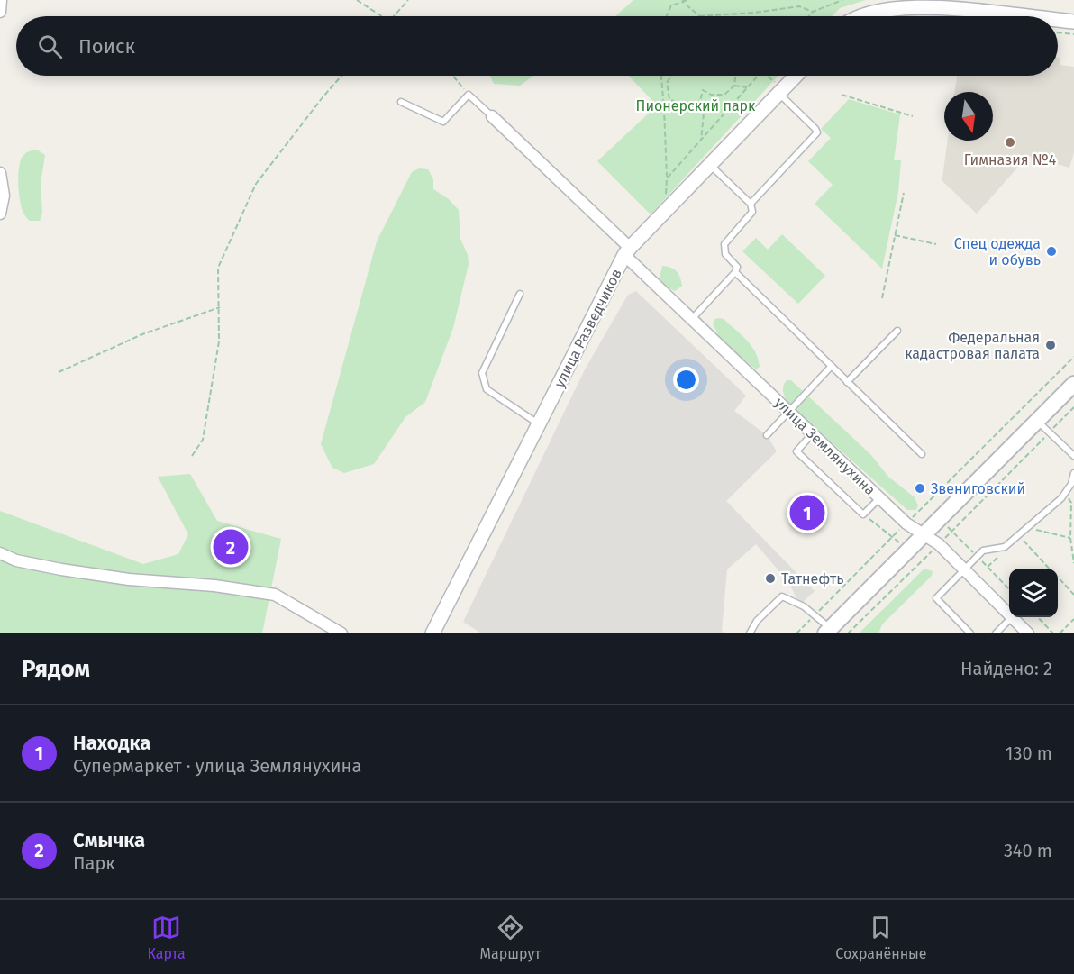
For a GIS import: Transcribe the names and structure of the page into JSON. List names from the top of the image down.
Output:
{
  "streets": {
    "street": ["улица Разведчиков", "улица Землянухина"]
  },
  "crossings": [
    ["улица Разведчиков", "улица Землянухина"]
  ],
  "parks": ["Пионерский парк"],
  "places": [
    "Гимназия №4",
    "Спец одежда и обувь",
    "Федеральная кадастровая палата",
    "Звениговский",
    "Татнефть"
  ],
  "north": "bottom",
  "page": {
    "search": "Поиск",
    "pins": ["1", "2"],
    "heading": ["Рядом", "Найдено: 2"],
    "list": [
      {
        "mark": "1",
        "name": "Находка",
        "note": "Супермаркет · улица Землянухина",
        "value": "130 m"
      },
      {
        "mark": "2",
        "name": "Смычка",
        "note": "Парк",
        "value": "340 m"
      }
    ],
    "nav": ["Карта", "Маршрут", "Сохранённые"]
  }
}
